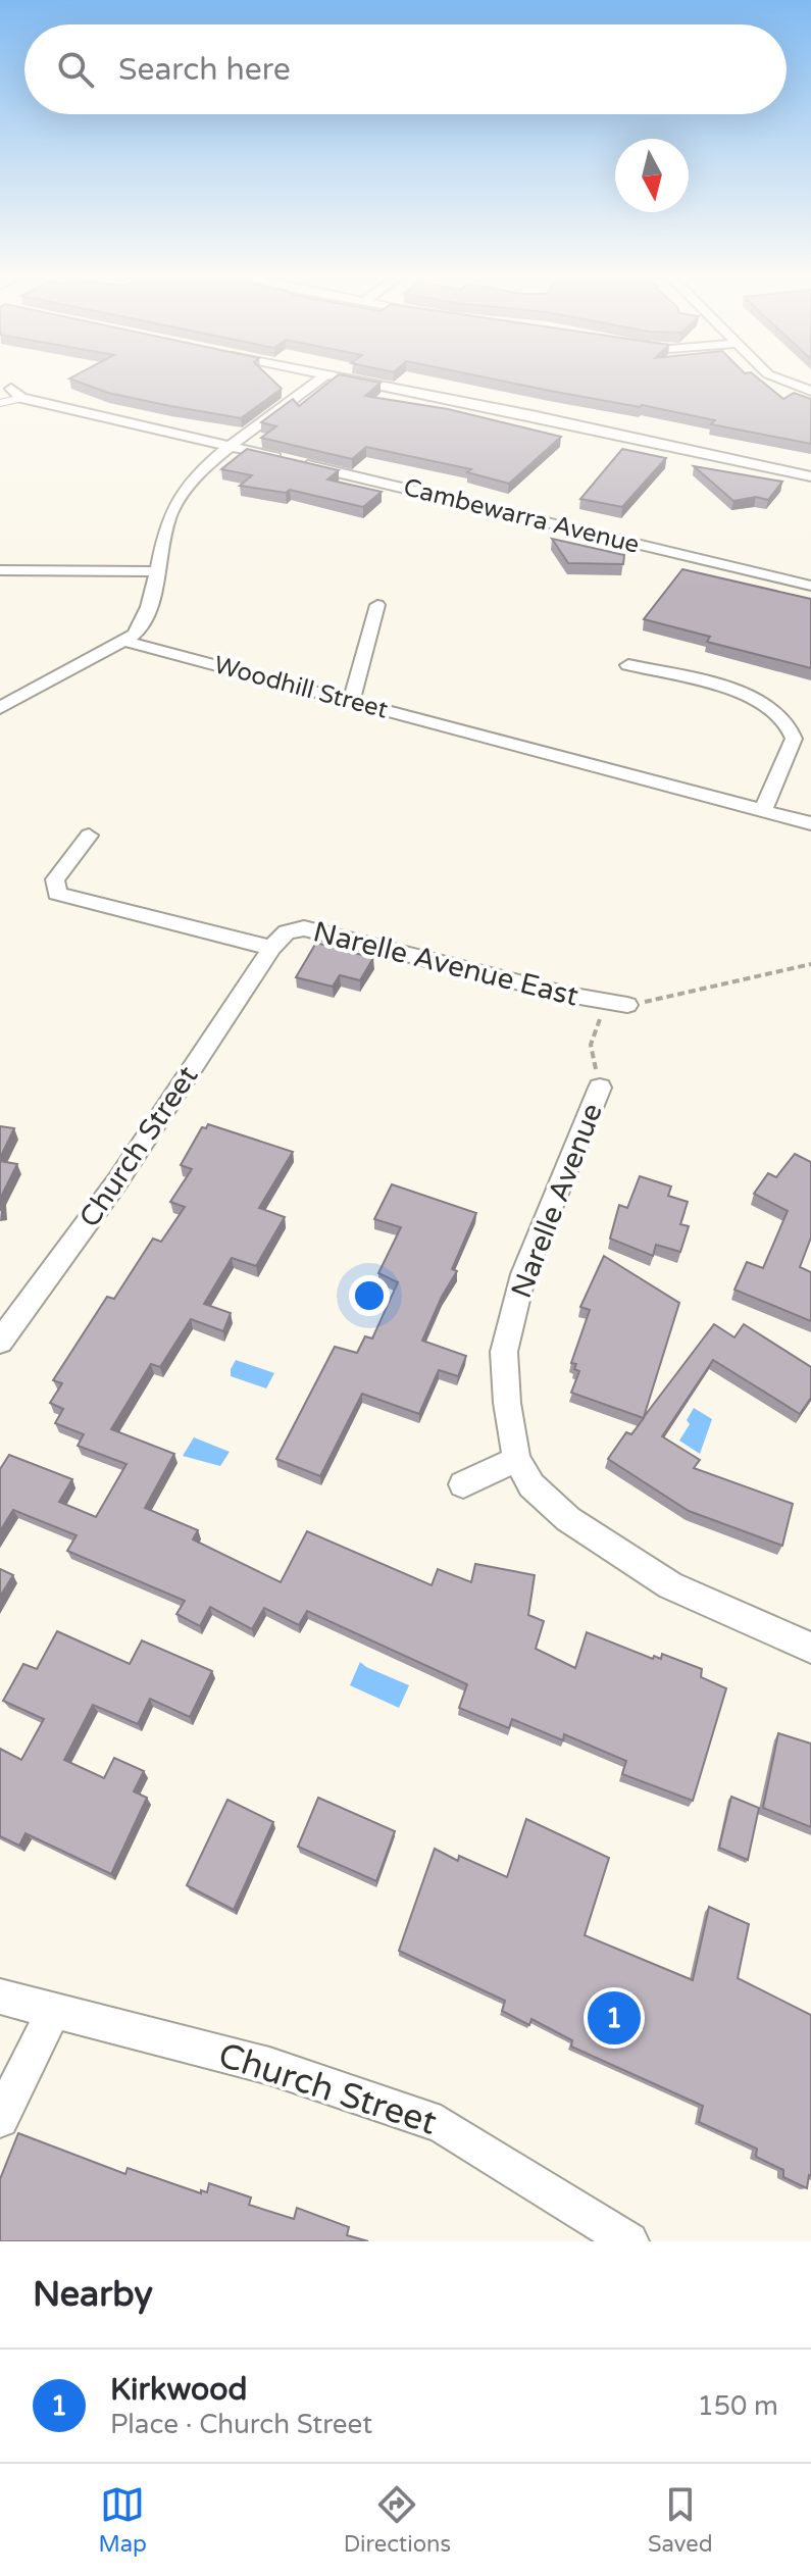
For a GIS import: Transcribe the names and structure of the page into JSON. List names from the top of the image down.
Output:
{
  "streets": {
    "street": [
      "Cambewarra Avenue",
      "Woodhill Street",
      "Narelle Avenue East",
      "Church Street",
      "Narelle Avenue"
    ]
  },
  "crossings": [
    ["Narelle Avenue East", "Church Street"]
  ],
  "north": "bottom",
  "page": {
    "search": "Search here",
    "pins": "1",
    "heading": "Nearby",
    "list": [
      {
        "mark": "1",
        "name": "Kirkwood",
        "note": "Place · Church Street",
        "value": "150 m"
      }
    ],
    "nav": ["Map", "Directions", "Saved"]
  }
}
